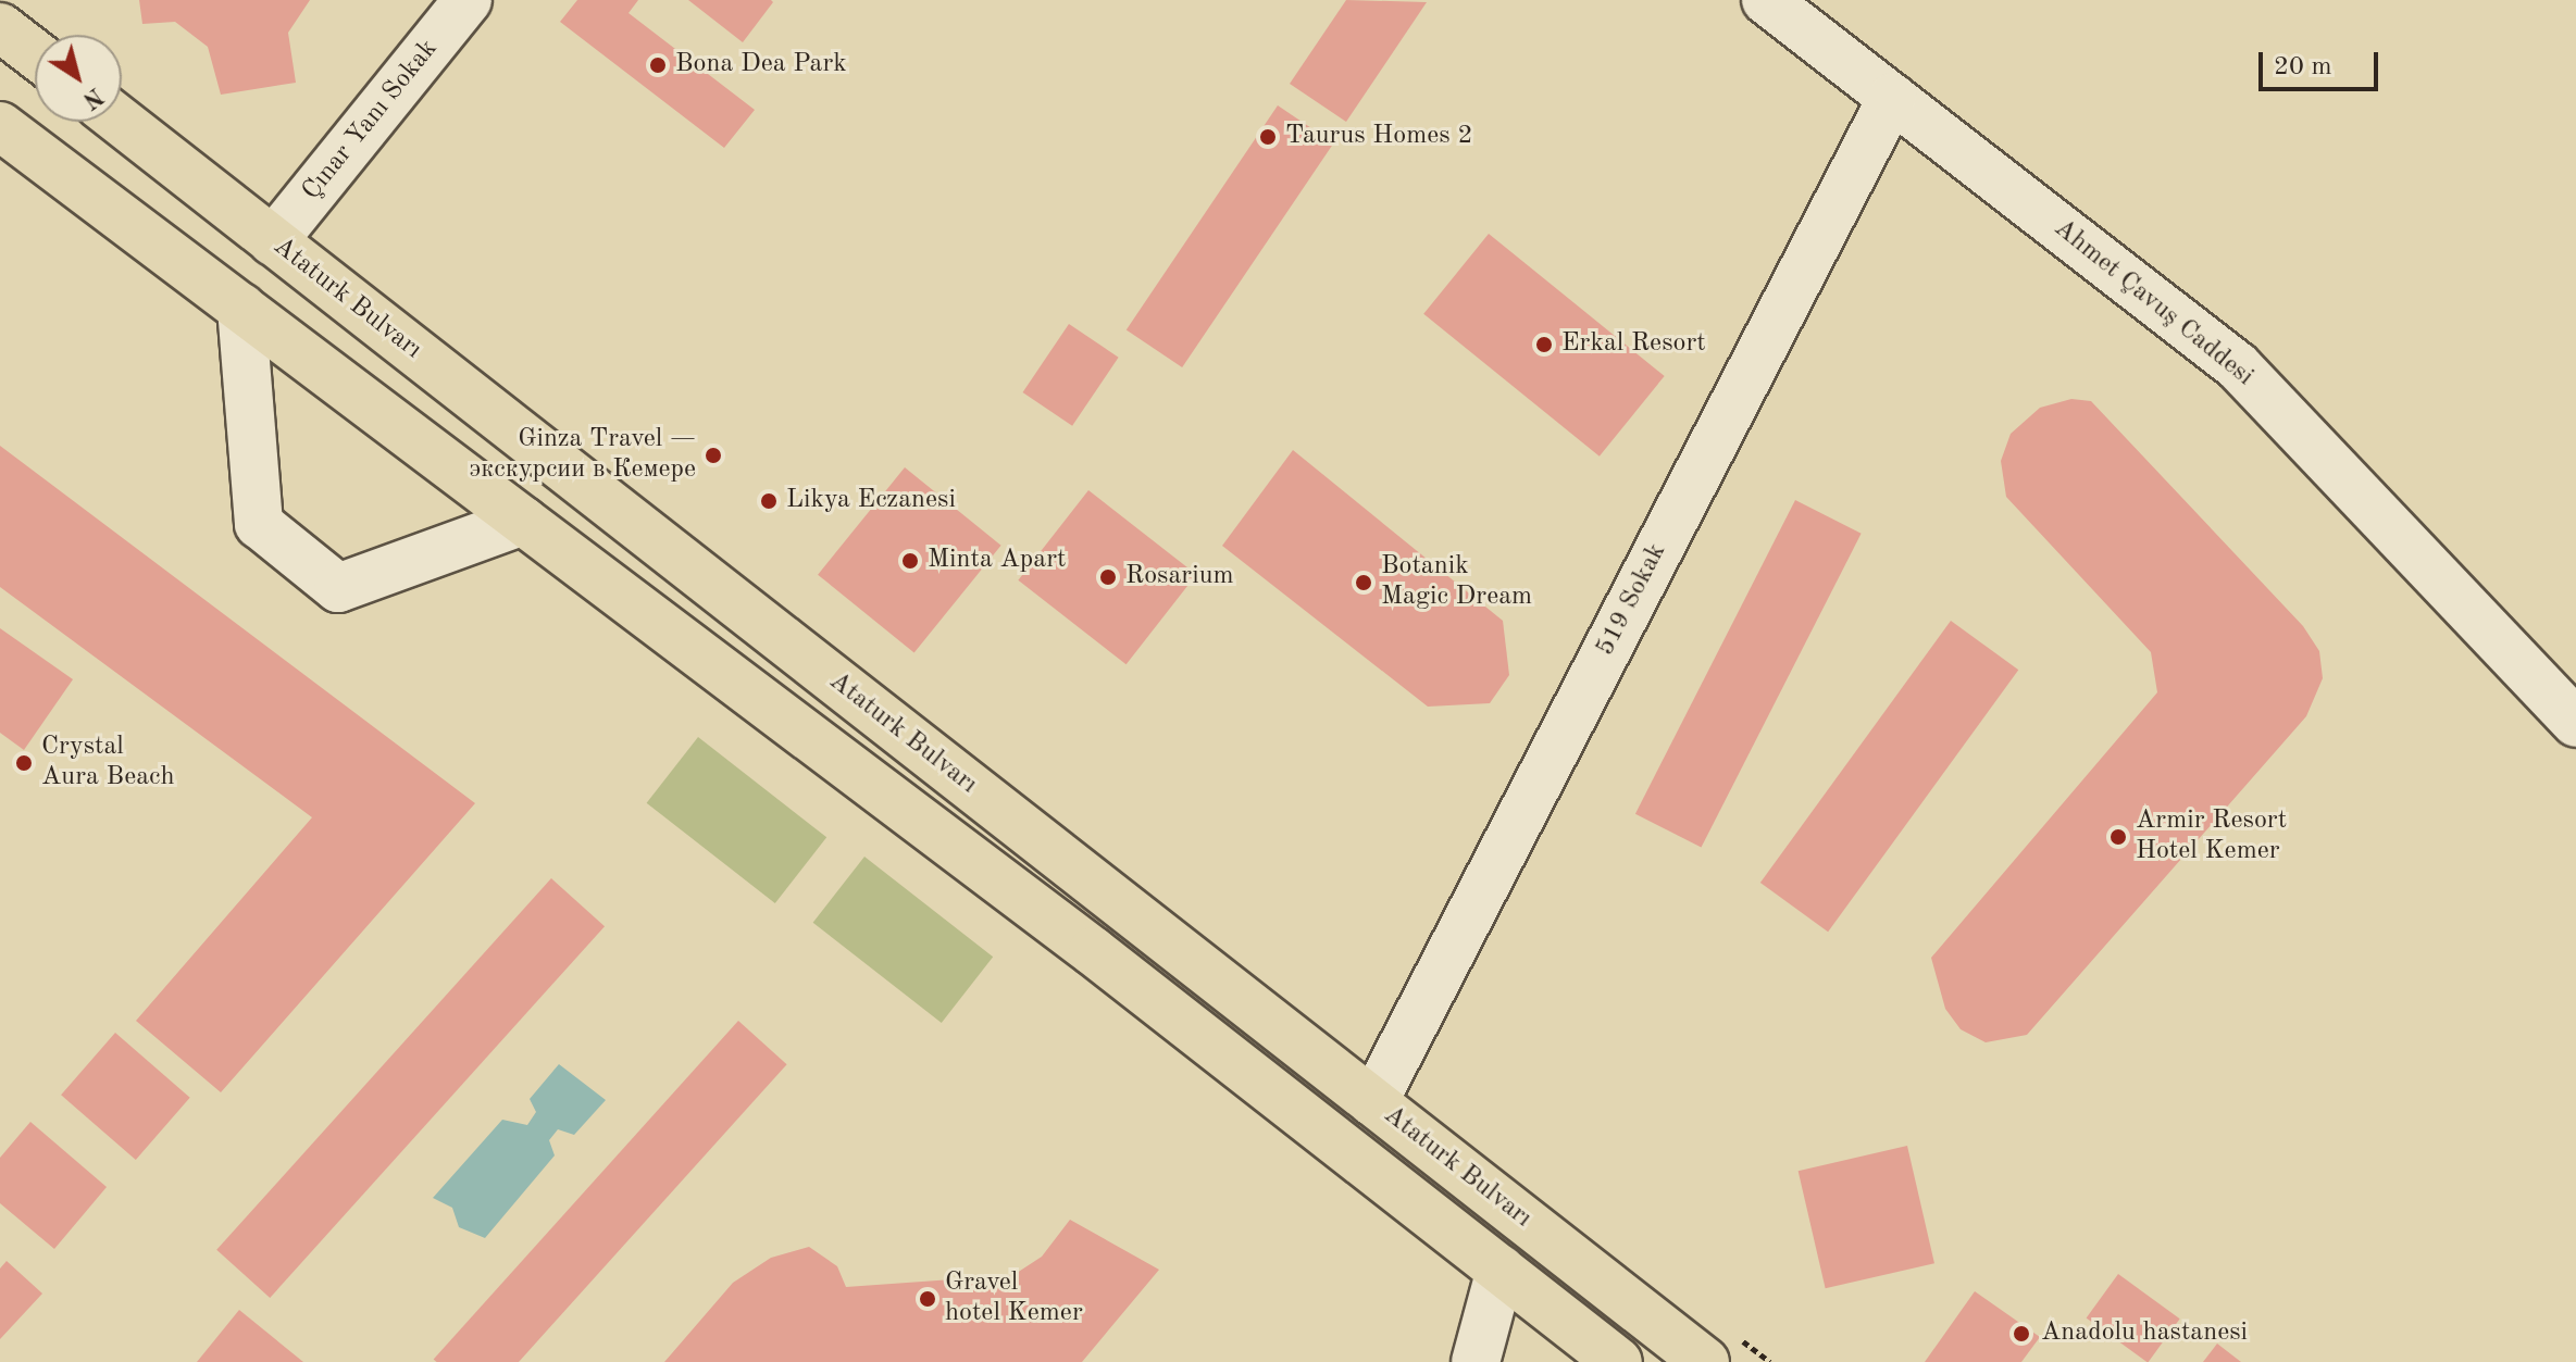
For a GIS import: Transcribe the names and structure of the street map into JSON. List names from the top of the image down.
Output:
{
  "streets": {
    "main road": ["Ataturk Bulvarı"],
    "street": ["Çınar Yanı Sokak", "Ahmet Çavuş Caddesi", "519 Sokak"]
  },
  "crossings": [
    ["Çınar Yanı Sokak", "Ataturk Bulvarı"],
    ["Ataturk Bulvarı", "519 Sokak"],
    ["Ahmet Çavuş Caddesi", "519 Sokak"]
  ],
  "places": [
    "Bona Dea Park",
    "Taurus Homes 2",
    "Erkal Resort",
    "Ginza Travel — экскурсии в Кемере",
    "Likya Eczanesi",
    "Minta Apart",
    "Rosarium",
    "Botanik Magic Dream",
    "Crystal Aura Beach",
    "Armir Resort Hotel Kemer",
    "Gravel hotel Kemer",
    "Anadolu hastanesi"
  ],
  "scale_bar": "20 m",
  "north": "bottom right"
}
